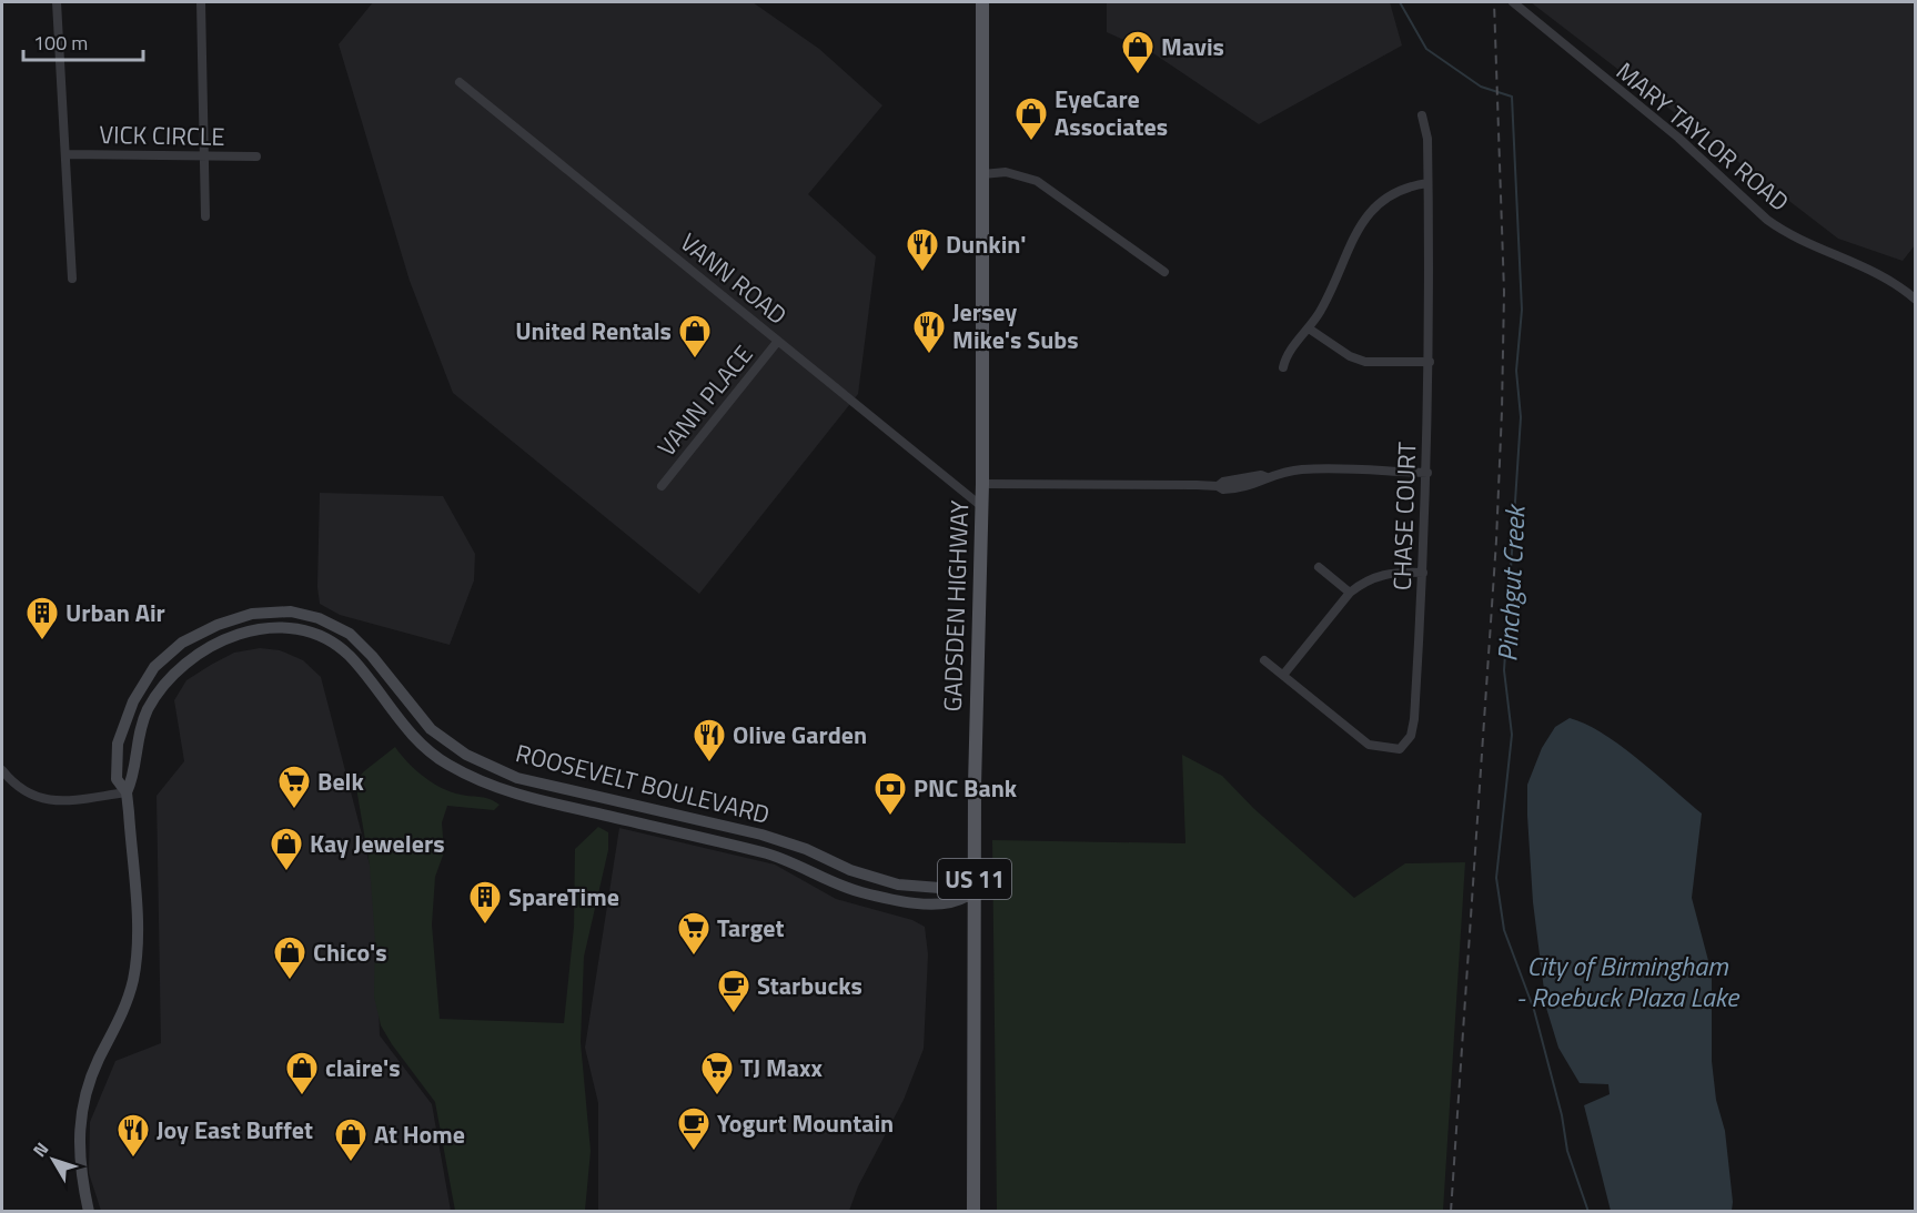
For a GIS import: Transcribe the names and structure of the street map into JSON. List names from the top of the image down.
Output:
{
  "streets": {
    "main road": ["GADSDEN HIGHWAY", "US 11"],
    "street": [
      "VICK CIRCLE",
      "MARY TAYLOR ROAD",
      "VANN ROAD",
      "VANN PLACE",
      "CHASE COURT",
      "ROOSEVELT BOULEVARD"
    ]
  },
  "crossings": [
    ["VANN ROAD", "VANN PLACE"],
    ["VANN ROAD", "GADSDEN HIGHWAY"],
    ["GADSDEN HIGHWAY", "ROOSEVELT BOULEVARD"]
  ],
  "water": ["Pinchgut Creek", "City of Birmingham - Roebuck Plaza Lake"],
  "places": {
    "shop": [
      "Mavis",
      "EyeCare Associates",
      "United Rentals",
      "Kay Jewelers",
      "Chico's",
      "claire's",
      "At Home"
    ],
    "restaurant": [
      "Dunkin'",
      "Jersey Mike's Subs",
      "Olive Garden",
      "Joy East Buffet"
    ],
    "building": ["Urban Air", "SpareTime"],
    "supermarket": ["Belk", "Target", "TJ Maxx"],
    "bank": ["PNC Bank"],
    "cafe": ["Starbucks", "Yogurt Mountain"]
  },
  "scale_bar": "100 m",
  "north": "top left"
}
